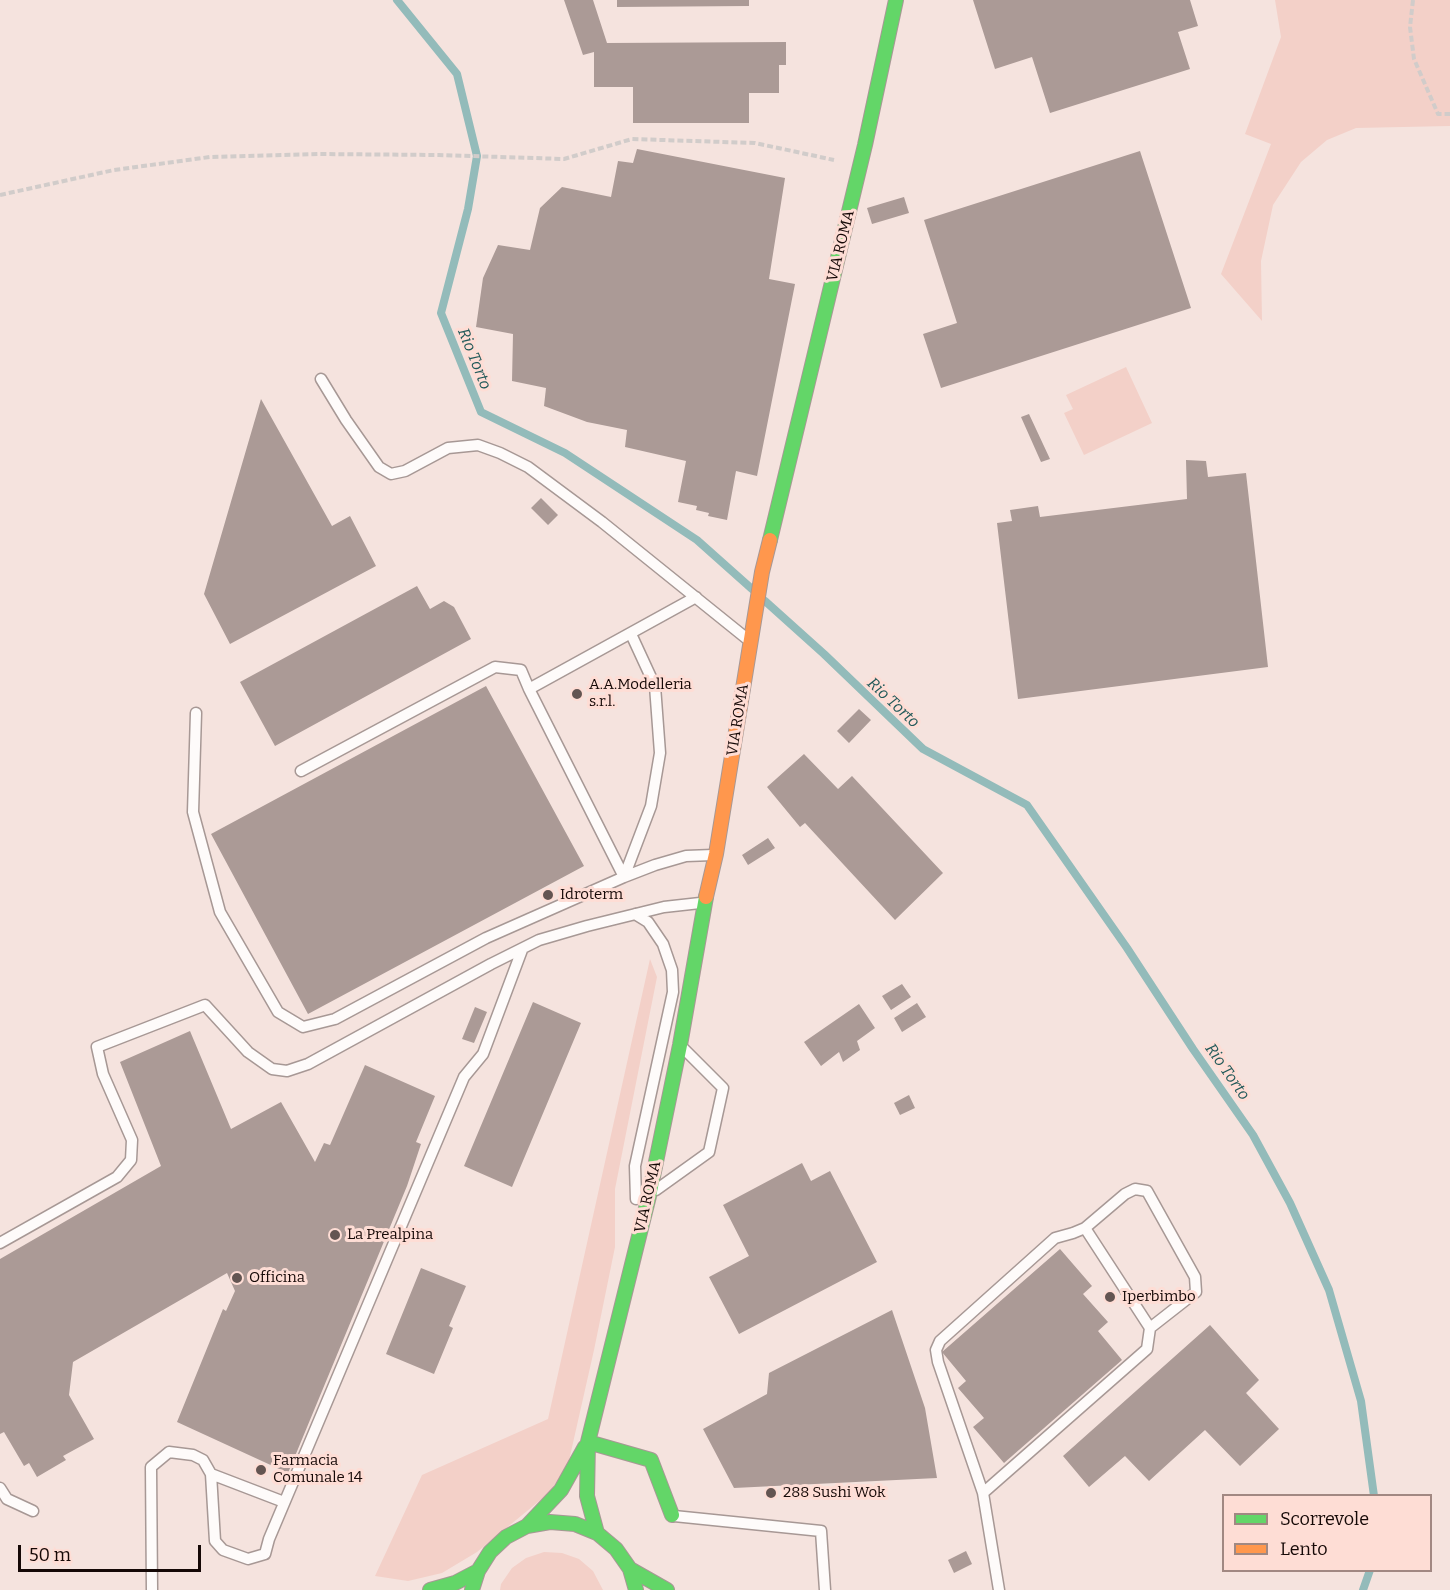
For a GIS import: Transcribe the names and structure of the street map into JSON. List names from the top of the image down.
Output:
{
  "streets": {
    "street": ["VIA ROMA"]
  },
  "water": ["Rio Torto"],
  "places": [
    "A.A.Modelleria s.r.l.",
    "Idroterm",
    "La Prealpina",
    "Officina",
    "Iperbimbo",
    "Farmacia Comunale 14",
    "288 Sushi Wok"
  ],
  "legend": ["Scorrevole", "Lento"],
  "scale_bar": "50 m"
}
